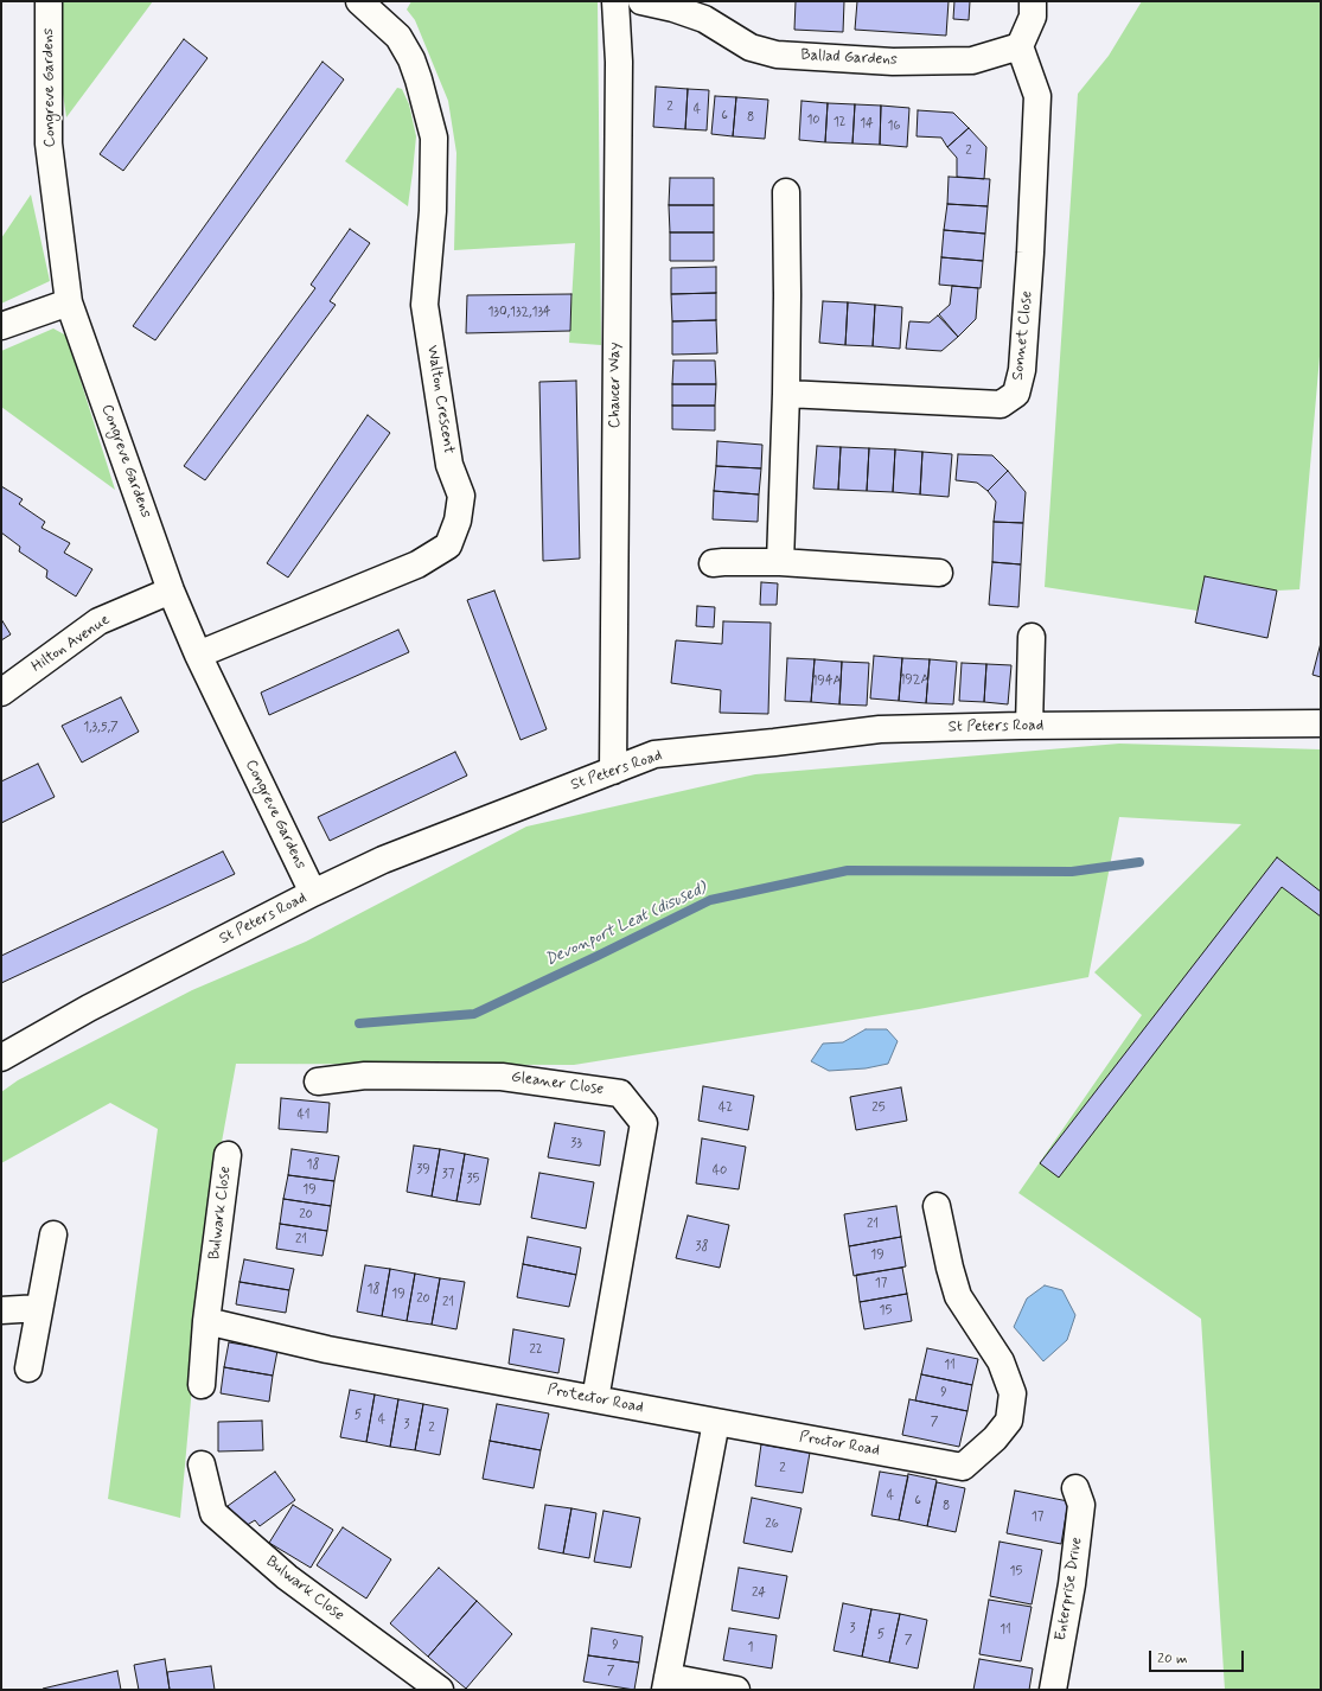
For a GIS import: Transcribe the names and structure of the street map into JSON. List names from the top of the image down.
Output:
{
  "streets": {
    "street": [
      "Ballad Gardens",
      "Congreve Gardens",
      "Sonnet Close",
      "Chaucer Way",
      "Walton Crescent",
      "Hilton Avenue",
      "St Peters Road",
      "Gleaner Close",
      "Bulwark Close",
      "Protector Road",
      "Proctor Road",
      "Enterprise Drive"
    ]
  },
  "crossings": [
    ["Ballad Gardens", "Sonnet Close"],
    ["Congreve Gardens", "Walton Crescent"],
    ["Congreve Gardens", "Hilton Avenue"],
    ["Congreve Gardens", "St Peters Road"],
    ["Chaucer Way", "St Peters Road"],
    ["Gleaner Close", "Protector Road"],
    ["Bulwark Close", "Protector Road"],
    ["Protector Road", "Proctor Road"]
  ],
  "water": ["Devonport Leat (disused)"],
  "house_numbers": [
    "2",
    "4",
    "6",
    "8",
    "10",
    "12",
    "14",
    "16",
    "2",
    "130,132,134",
    "192A",
    "194A",
    "1,3,5,7",
    "42",
    "25",
    "41",
    "33",
    "18",
    "39",
    "40",
    "37",
    "35",
    "19",
    "20",
    "21",
    "21",
    "38",
    "19",
    "17",
    "18",
    "19",
    "20",
    "21",
    "15",
    "22",
    "11",
    "9",
    "5",
    "4",
    "7",
    "3",
    "2",
    "2",
    "4",
    "6",
    "8",
    "17",
    "26",
    "15",
    "24",
    "3",
    "11",
    "5",
    "7",
    "9",
    "1",
    "7"
  ],
  "scale_bar": "20 m"
}
